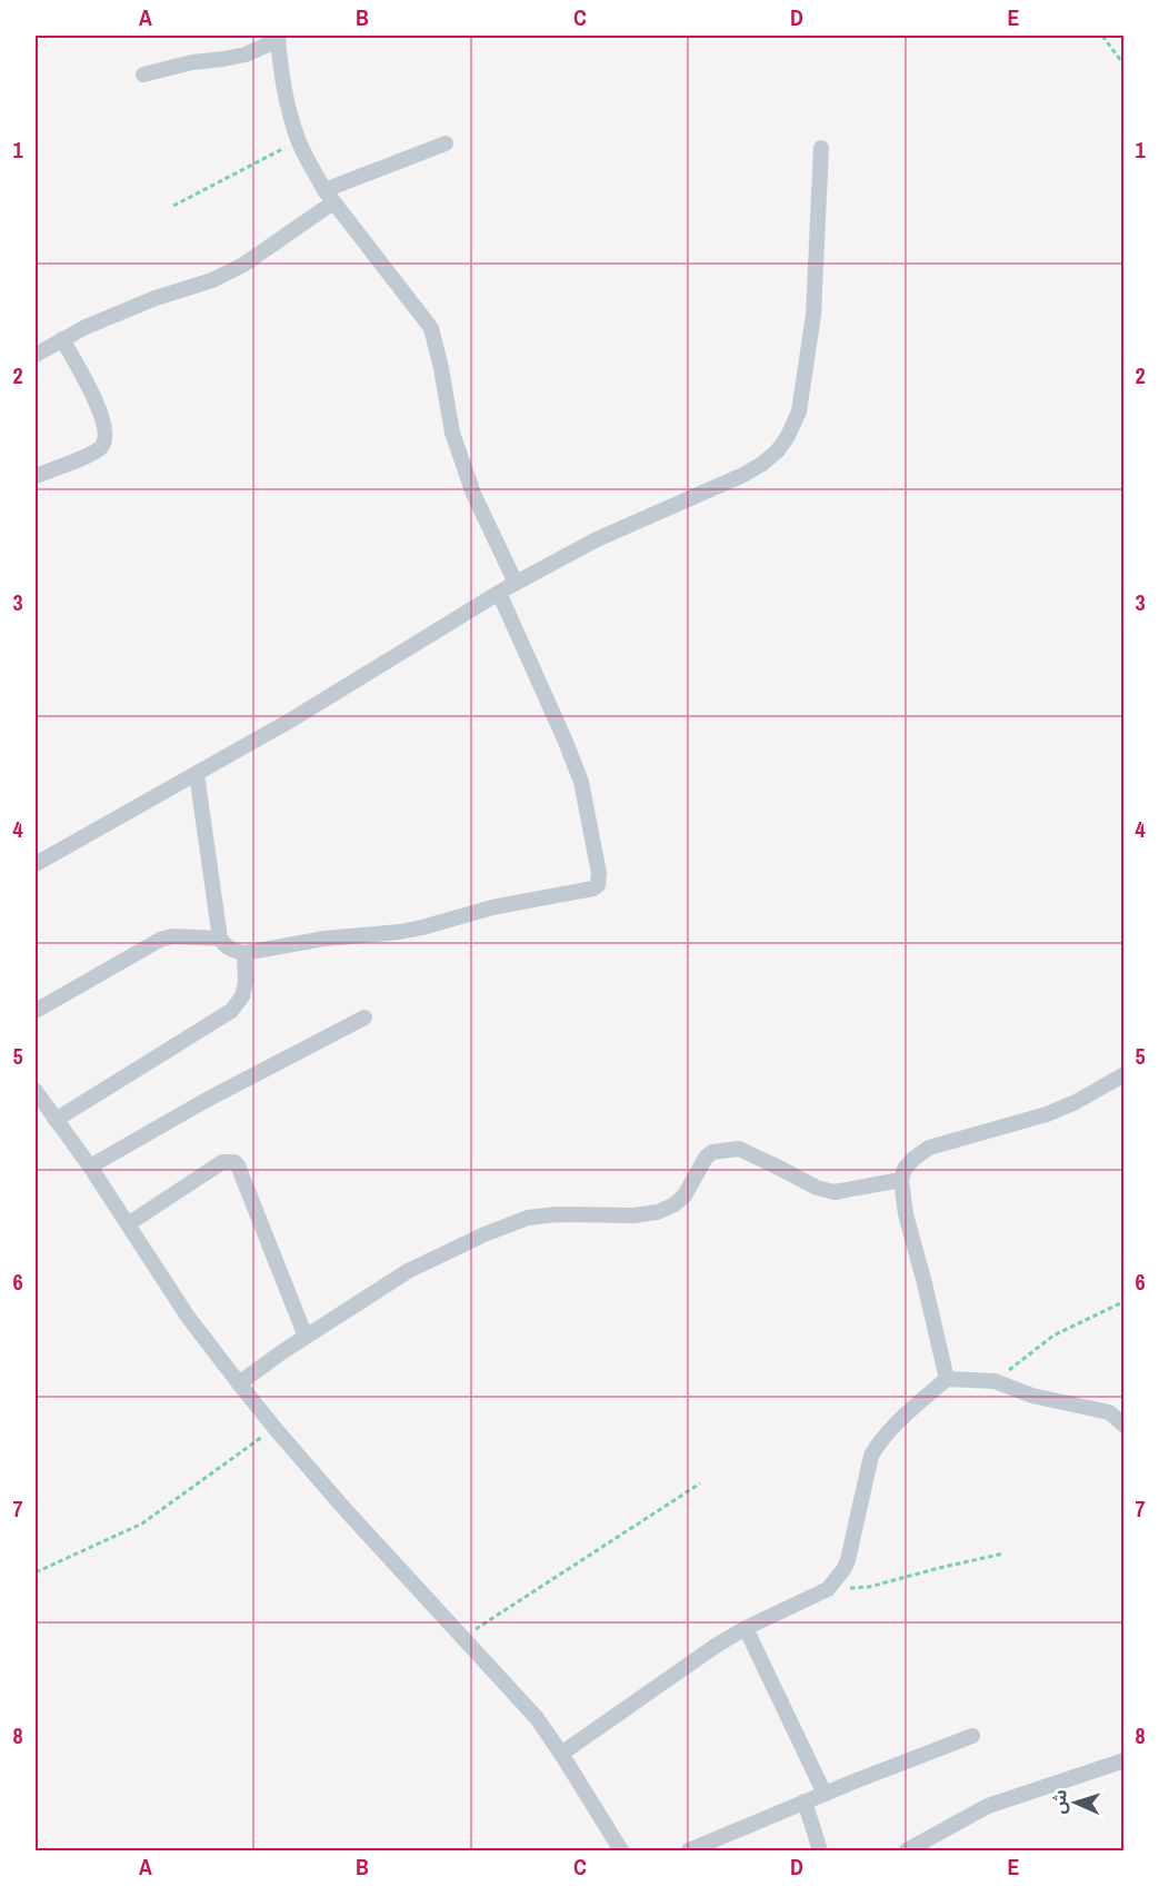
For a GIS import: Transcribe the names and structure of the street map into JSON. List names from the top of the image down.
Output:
{
  "north": "left",
  "grid": {
    "columns": [
      "A",
      "B",
      "C",
      "D",
      "E"
    ],
    "rows": [
      "1",
      "2",
      "3",
      "4",
      "5",
      "6",
      "7",
      "8"
    ]
  }
}
